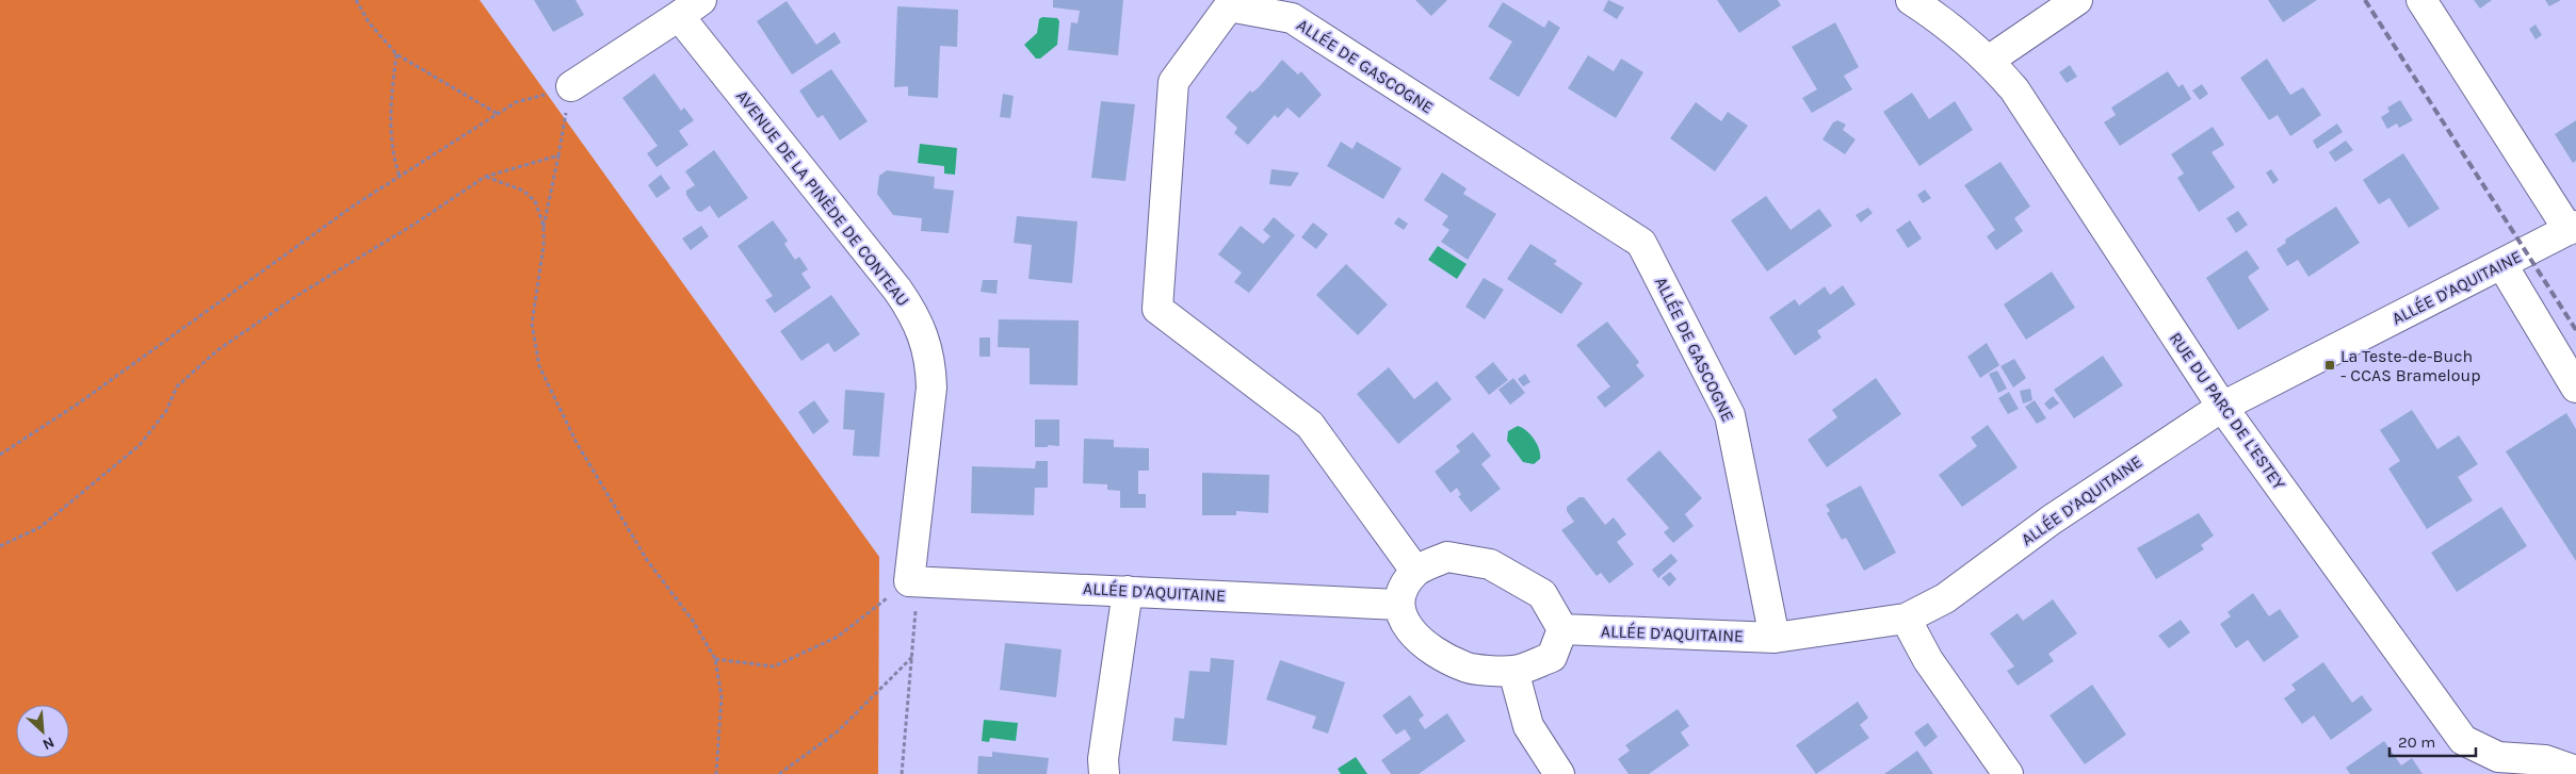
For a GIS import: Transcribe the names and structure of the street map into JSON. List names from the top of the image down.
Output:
{
  "streets": {
    "street": [
      "ALLÉE DE GASCOGNE",
      "AVENUE DE LA PINÈDE DE CONTEAU",
      "ALLÉE D'AQUITAINE",
      "RUE DU PARC DE L'ESTEY"
    ]
  },
  "crossings": [
    ["ALLÉE DE GASCOGNE", "ALLÉE D'AQUITAINE"],
    ["AVENUE DE LA PINÈDE DE CONTEAU", "ALLÉE D'AQUITAINE"],
    ["ALLÉE D'AQUITAINE", "RUE DU PARC DE L'ESTEY"]
  ],
  "places": {
    "transit": ["La Teste-de-Buch - CCAS Brameloup"]
  },
  "scale_bar": "20 m",
  "north": "bottom right"
}
